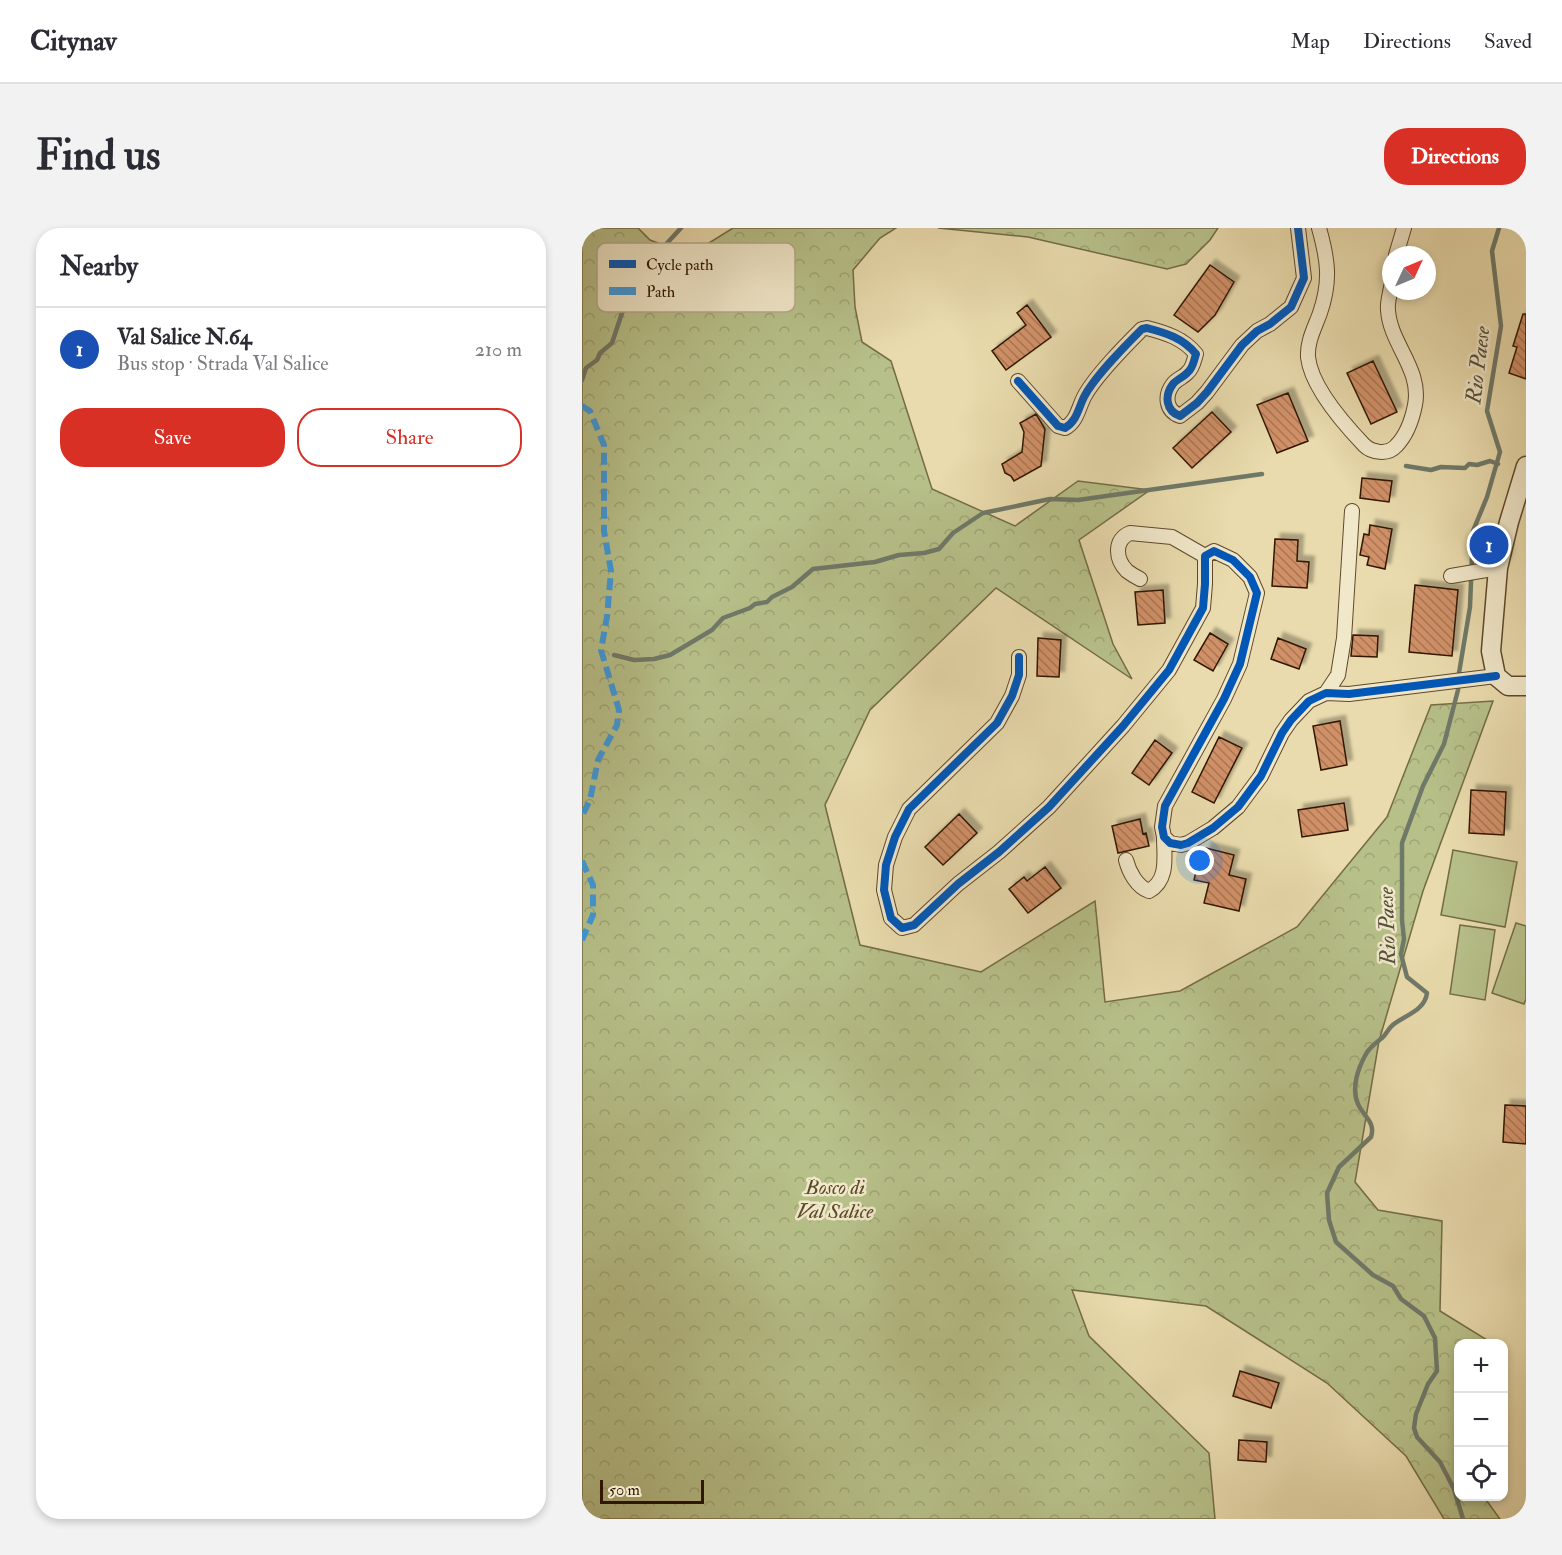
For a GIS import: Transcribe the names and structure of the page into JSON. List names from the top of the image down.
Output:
{
  "water": ["Rio Paese"],
  "parks": ["Bosco di Val Salice"],
  "legend": ["Cycle path", "Path"],
  "scale_bar": "50 m",
  "north": "top right",
  "page": {
    "header": "Citynav",
    "nav": ["Map", "Directions", "Saved"],
    "buttons": [
      "Directions",
      ["Save", "Share"]
    ],
    "title": "Find us",
    "heading": "Nearby",
    "list": [
      {
        "mark": "1",
        "name": "Val Salice N.64",
        "note": "Bus stop · Strada Val Salice",
        "value": "210 m"
      }
    ],
    "pins": "1",
    "map_buttons": ["+", "−"],
    "scale": "50 m"
  }
}
